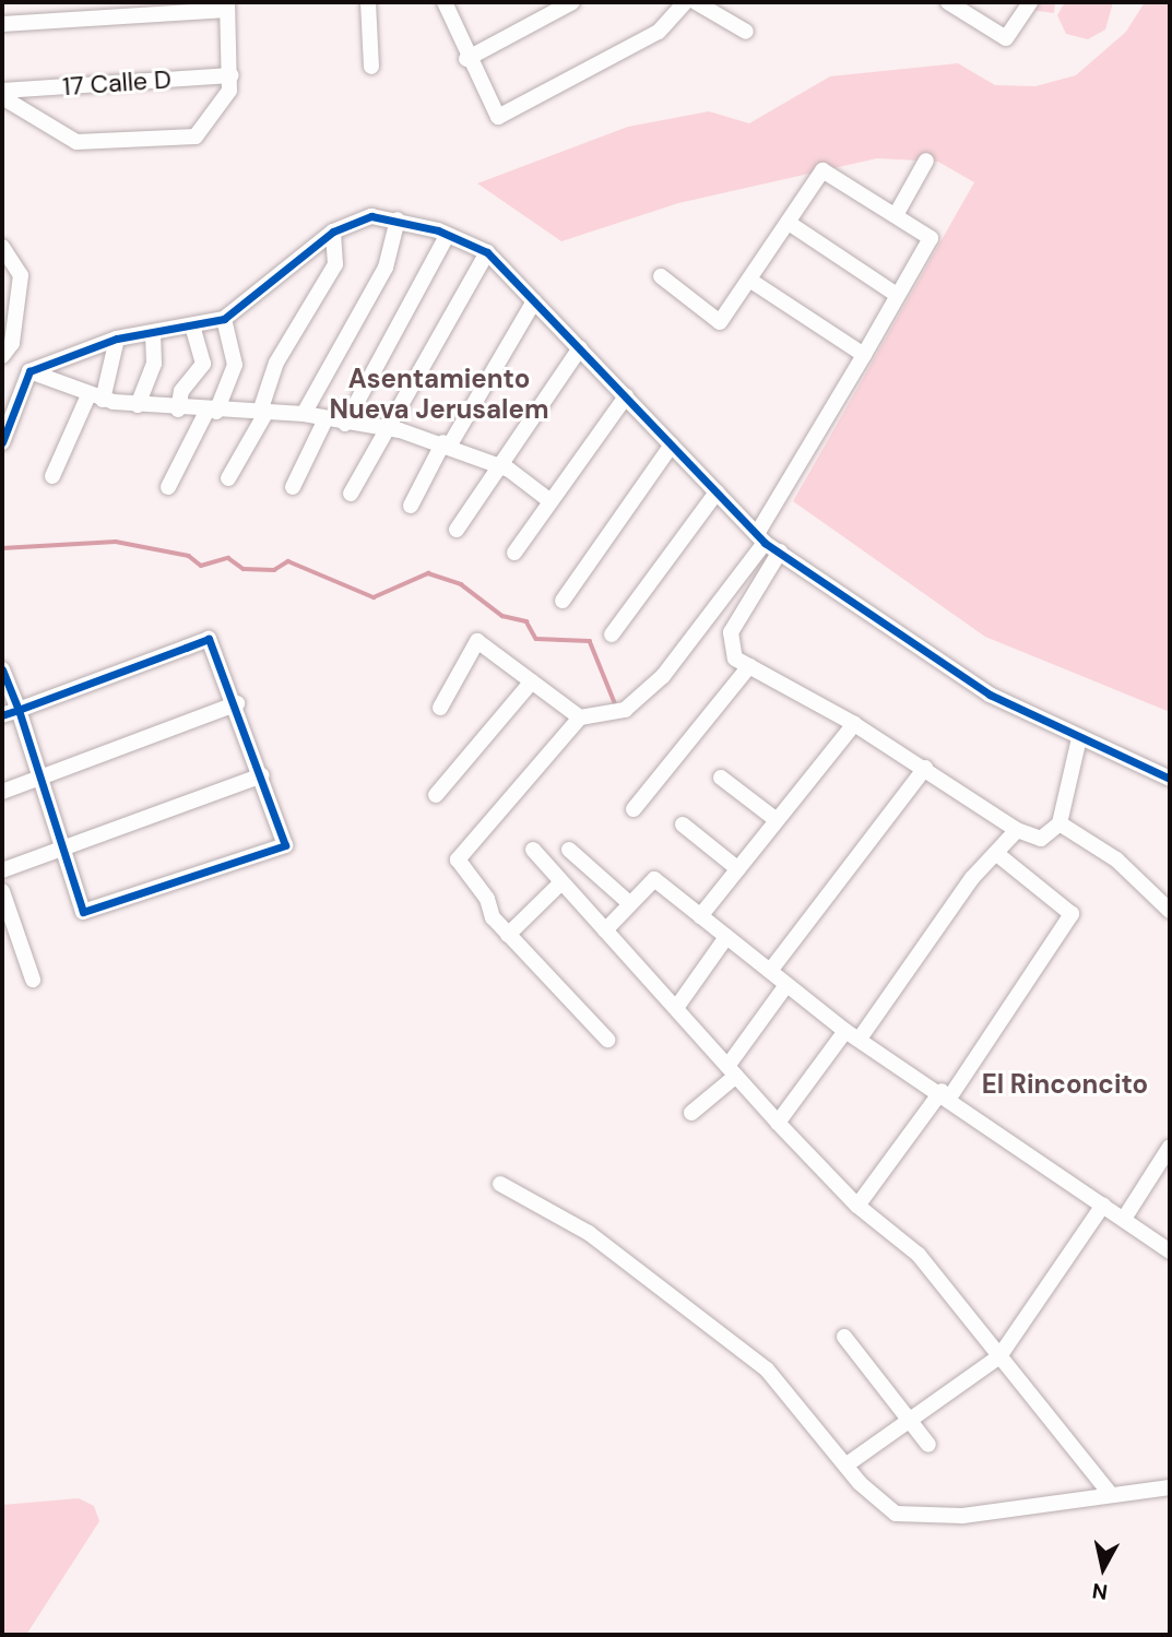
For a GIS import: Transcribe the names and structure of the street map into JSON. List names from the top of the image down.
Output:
{
  "streets": {
    "street": ["17 Calle D"]
  },
  "districts": ["Asentamiento Nueva Jerusalem", "El Rinconcito"],
  "north": "bottom"
}
